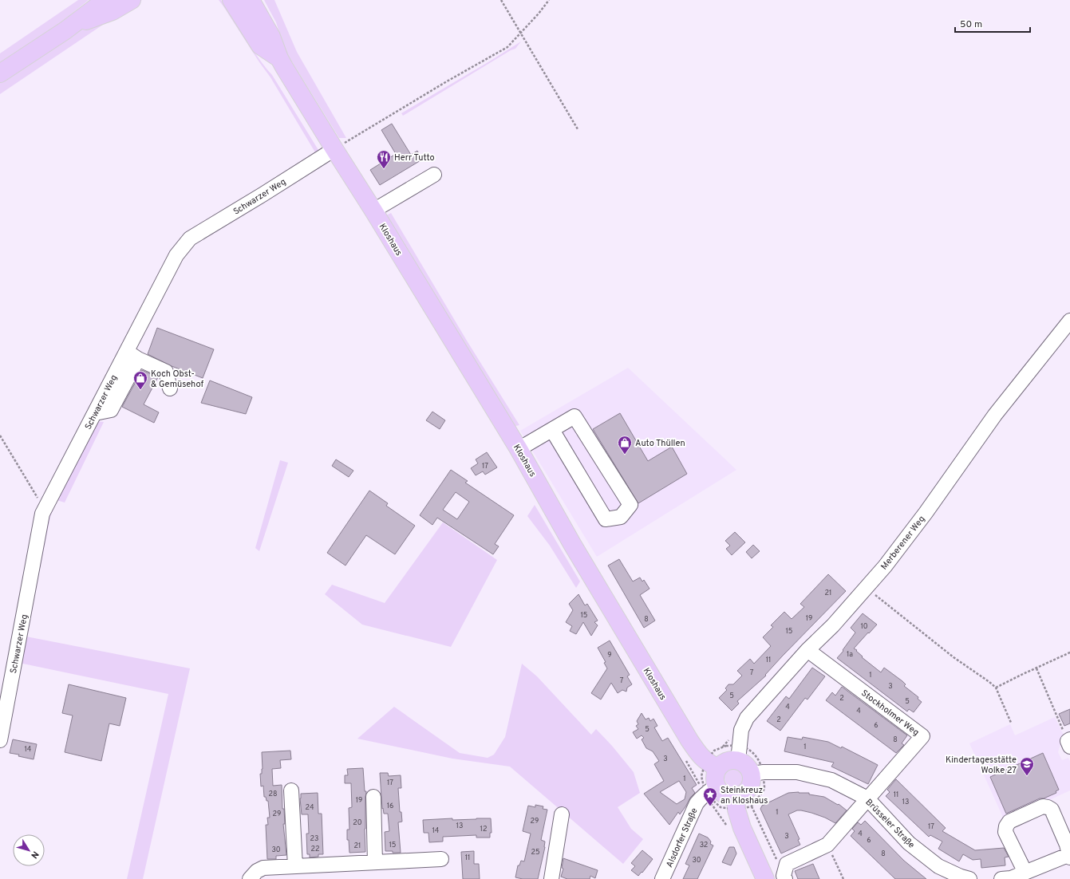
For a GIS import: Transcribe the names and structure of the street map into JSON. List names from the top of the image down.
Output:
{
  "streets": {
    "main road": ["Kloshaus"],
    "street": [
      "Schwarzer Weg",
      "Merberener Weg",
      "Stockholmer Weg",
      "Brüsseler Straße",
      "Alsdorfer Straße"
    ]
  },
  "crossings": [
    ["Schwarzer Weg", "Kloshaus"],
    ["Kloshaus", "Merberener Weg"],
    ["Kloshaus", "Brüsseler Straße"],
    ["Kloshaus", "Alsdorfer Straße"],
    ["Merberener Weg", "Stockholmer Weg"],
    ["Merberener Weg", "Brüsseler Straße"],
    ["Merberener Weg", "Alsdorfer Straße"],
    ["Stockholmer Weg", "Brüsseler Straße"],
    ["Brüsseler Straße", "Alsdorfer Straße"]
  ],
  "places": {
    "restaurant": ["Herr Tutto"],
    "shop": ["Koch Obst- & Gemüsehof", "Auto Thüllen"],
    "school or university": ["Kindertagesstätte Wolke 27"],
    "place": ["Steinkreuz an Kloshaus"]
  },
  "house_numbers": [
    "17",
    "21",
    "15",
    "19",
    "8",
    "10",
    "15",
    "1a",
    "9",
    "11",
    "7",
    "1",
    "7",
    "3",
    "5",
    "2",
    "5",
    "4",
    "4",
    "2",
    "6",
    "5",
    "8",
    "1",
    "14",
    "3",
    "1",
    "17",
    "28",
    "11",
    "19",
    "13",
    "16",
    "24",
    "1",
    "29",
    "29",
    "20",
    "13",
    "17",
    "12",
    "14",
    "4",
    "3",
    "23",
    "6",
    "15",
    "32",
    "21",
    "22",
    "30",
    "25",
    "8",
    "11",
    "30"
  ],
  "scale_bar": "50 m",
  "north": "bottom right"
}
